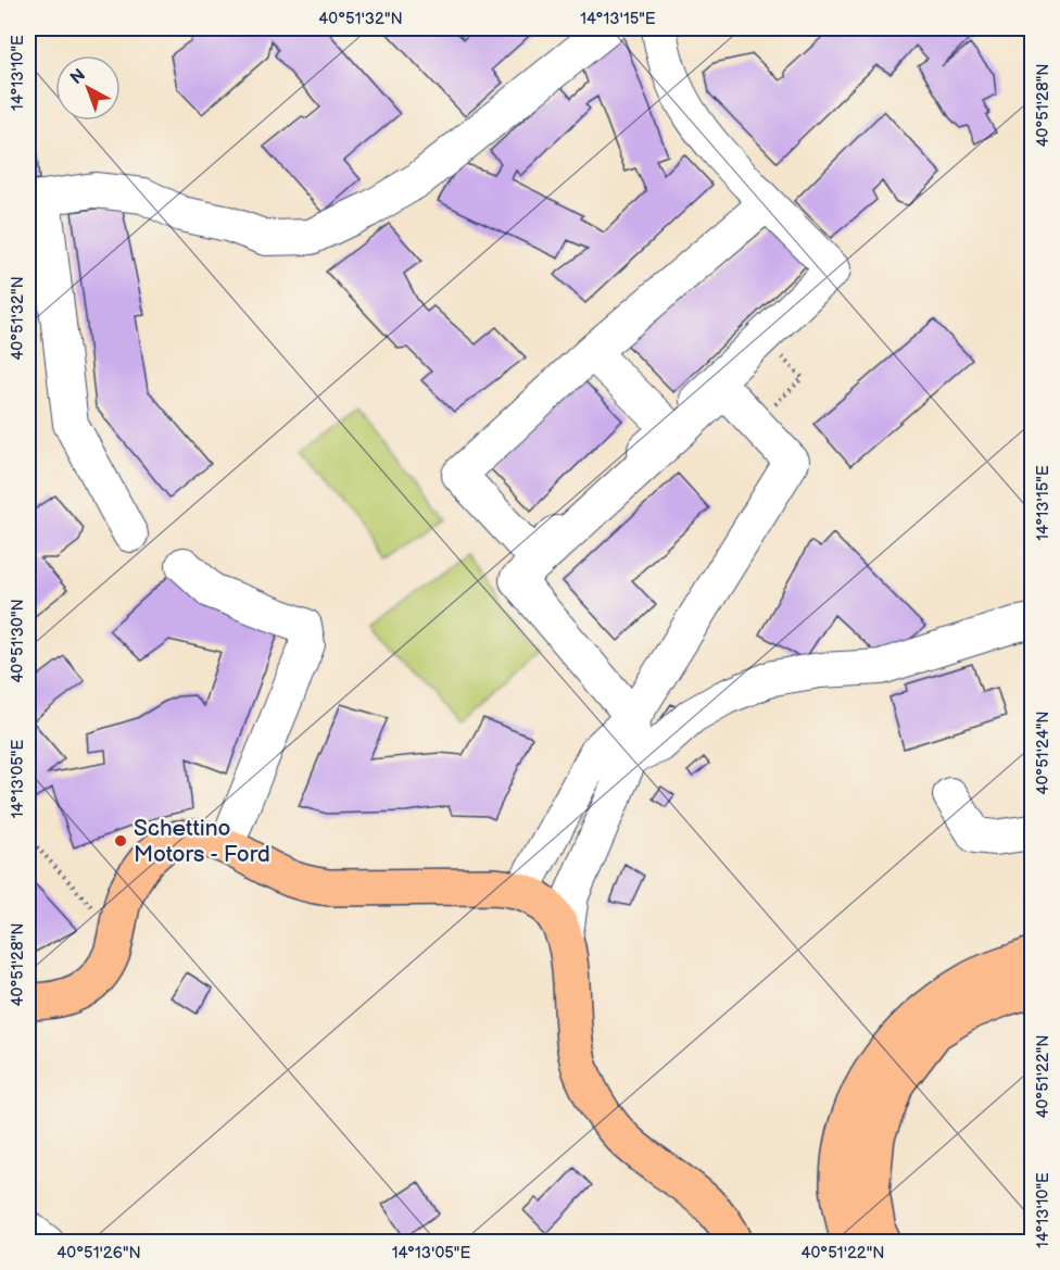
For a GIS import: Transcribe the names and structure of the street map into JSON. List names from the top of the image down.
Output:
{
  "places": ["Schettino Motors - Ford"],
  "north": "top left",
  "coordinates": [
    "40°51'32\"N",
    "14°13'15\"E",
    "14°13'10\"E",
    "40°51'28\"N",
    "40°51'30\"N",
    "40°51'24\"N",
    "14°13'05\"E",
    "40°51'22\"N",
    "40°51'26\"N"
  ]
}
